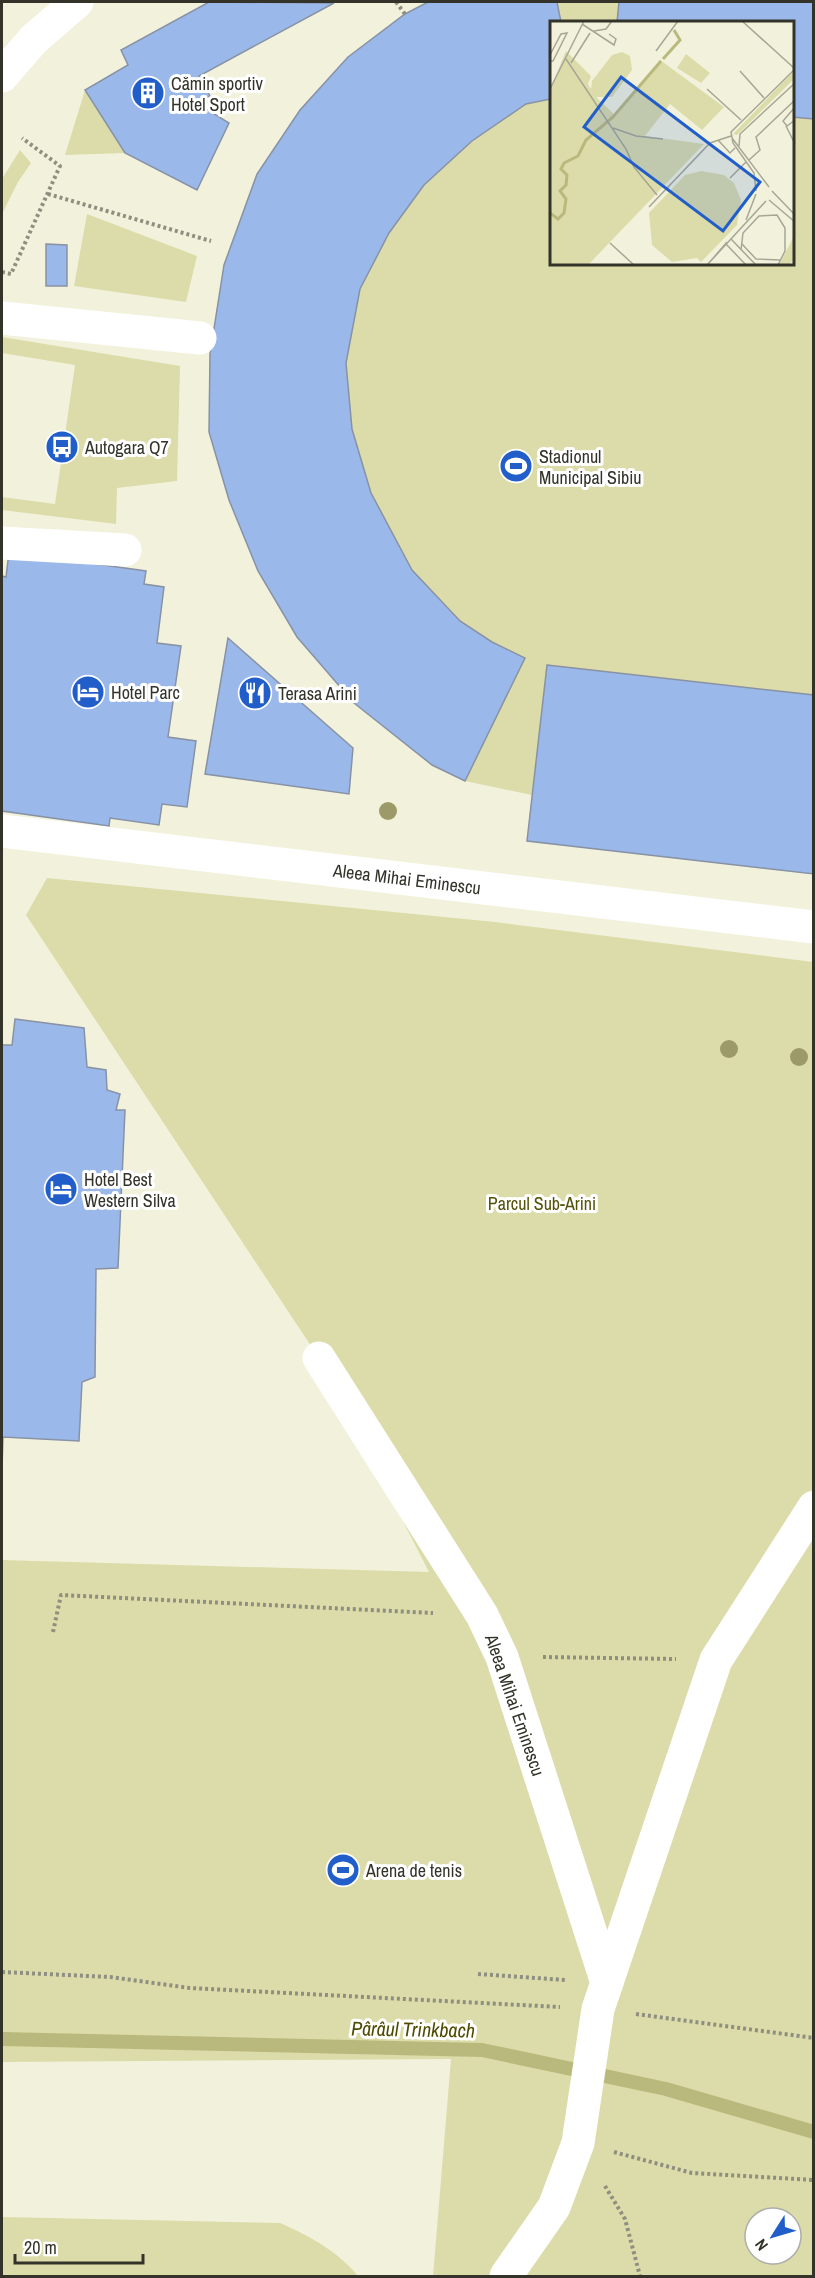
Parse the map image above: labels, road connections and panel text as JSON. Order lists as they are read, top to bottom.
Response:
{
  "streets": {
    "street": ["Aleea Mihai Eminescu"]
  },
  "water": ["Pârâul Trinkbach"],
  "parks": ["Parcul Sub-Arini"],
  "places": {
    "building": ["Cămin sportiv Hotel Sport"],
    "bus stop": ["Autogara Q7"],
    "sports": ["Stadionul Municipal Sibiu", "Arena de tenis"],
    "hotel": ["Hotel Parc", "Hotel Best Western Silva"],
    "restaurant": ["Terasa Arini"]
  },
  "scale_bar": "20 m",
  "north": "bottom left"
}
